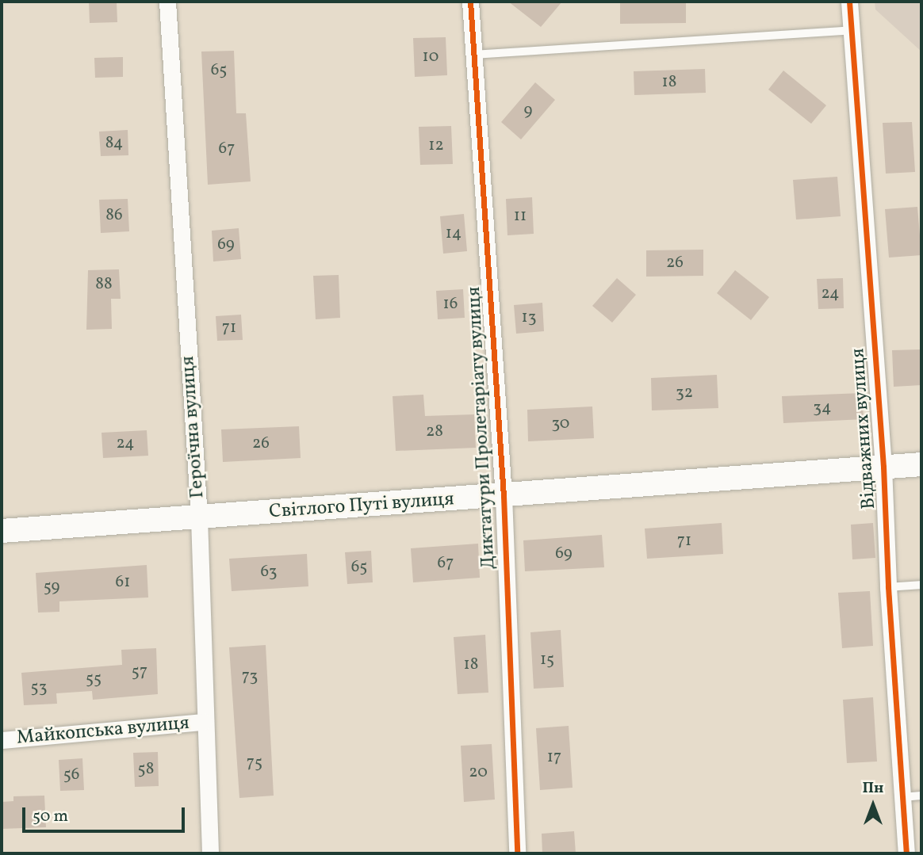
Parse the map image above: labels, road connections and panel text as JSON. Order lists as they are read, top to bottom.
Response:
{
  "streets": {
    "main road": ["Світлого Путі вулиця"],
    "street": [
      "Героїчна вулиця",
      "Диктатури Пролетаріату вулиця",
      "Відважних вулиця",
      "Майкопська вулиця"
    ]
  },
  "crossings": [
    ["Героїчна вулиця", "Світлого Путі вулиця"],
    ["Героїчна вулиця", "Майкопська вулиця"],
    ["Диктатури Пролетаріату вулиця", "Світлого Путі вулиця"],
    ["Відважних вулиця", "Світлого Путі вулиця"]
  ],
  "house_numbers": [
    "10",
    "65",
    "18",
    "9",
    "84",
    "12",
    "67",
    "86",
    "11",
    "14",
    "69",
    "26",
    "88",
    "24",
    "16",
    "13",
    "71",
    "32",
    "34",
    "30",
    "28",
    "24",
    "26",
    "71",
    "69",
    "67",
    "65",
    "63",
    "61",
    "59",
    "15",
    "18",
    "57",
    "73",
    "55",
    "53",
    "17",
    "75",
    "58",
    "20",
    "56"
  ],
  "scale_bar": "50 m",
  "north": "top"
}
